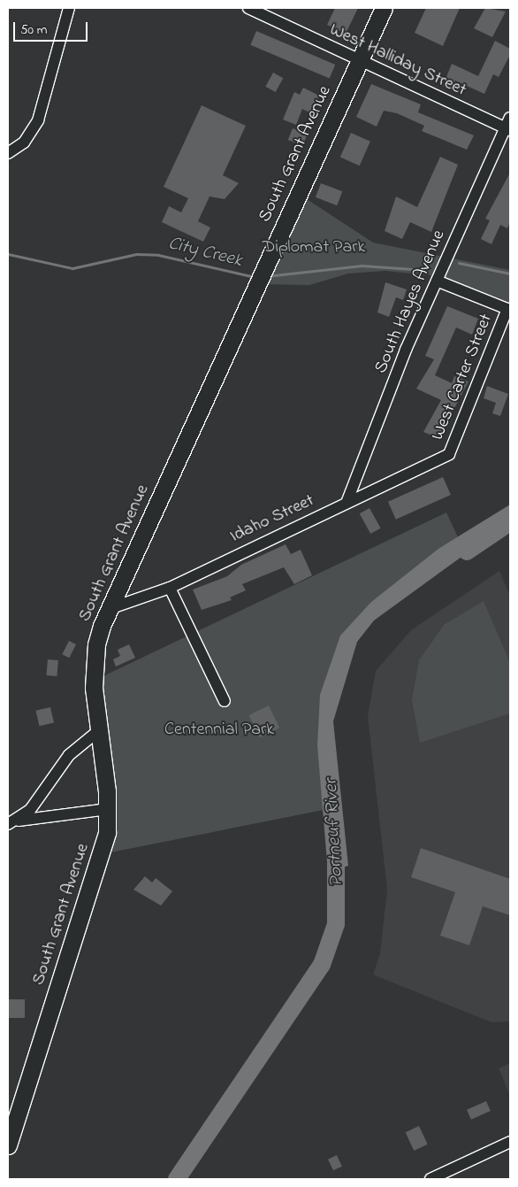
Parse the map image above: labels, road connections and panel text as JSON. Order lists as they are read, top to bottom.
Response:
{
  "streets": {
    "street": [
      "West Halliday Street",
      "South Grant Avenue",
      "South Hayes Avenue",
      "West Carter Street",
      "Idaho Street"
    ]
  },
  "crossings": [
    ["West Halliday Street", "South Grant Avenue"],
    ["West Halliday Street", "South Hayes Avenue"],
    ["South Grant Avenue", "Idaho Street"],
    ["South Hayes Avenue", "West Carter Street"],
    ["South Hayes Avenue", "Idaho Street"],
    ["West Carter Street", "Idaho Street"]
  ],
  "water": ["City Creek", "Portneuf River"],
  "parks": ["Diplomat Park", "Centennial Park"],
  "scale_bar": "50 m"
}
